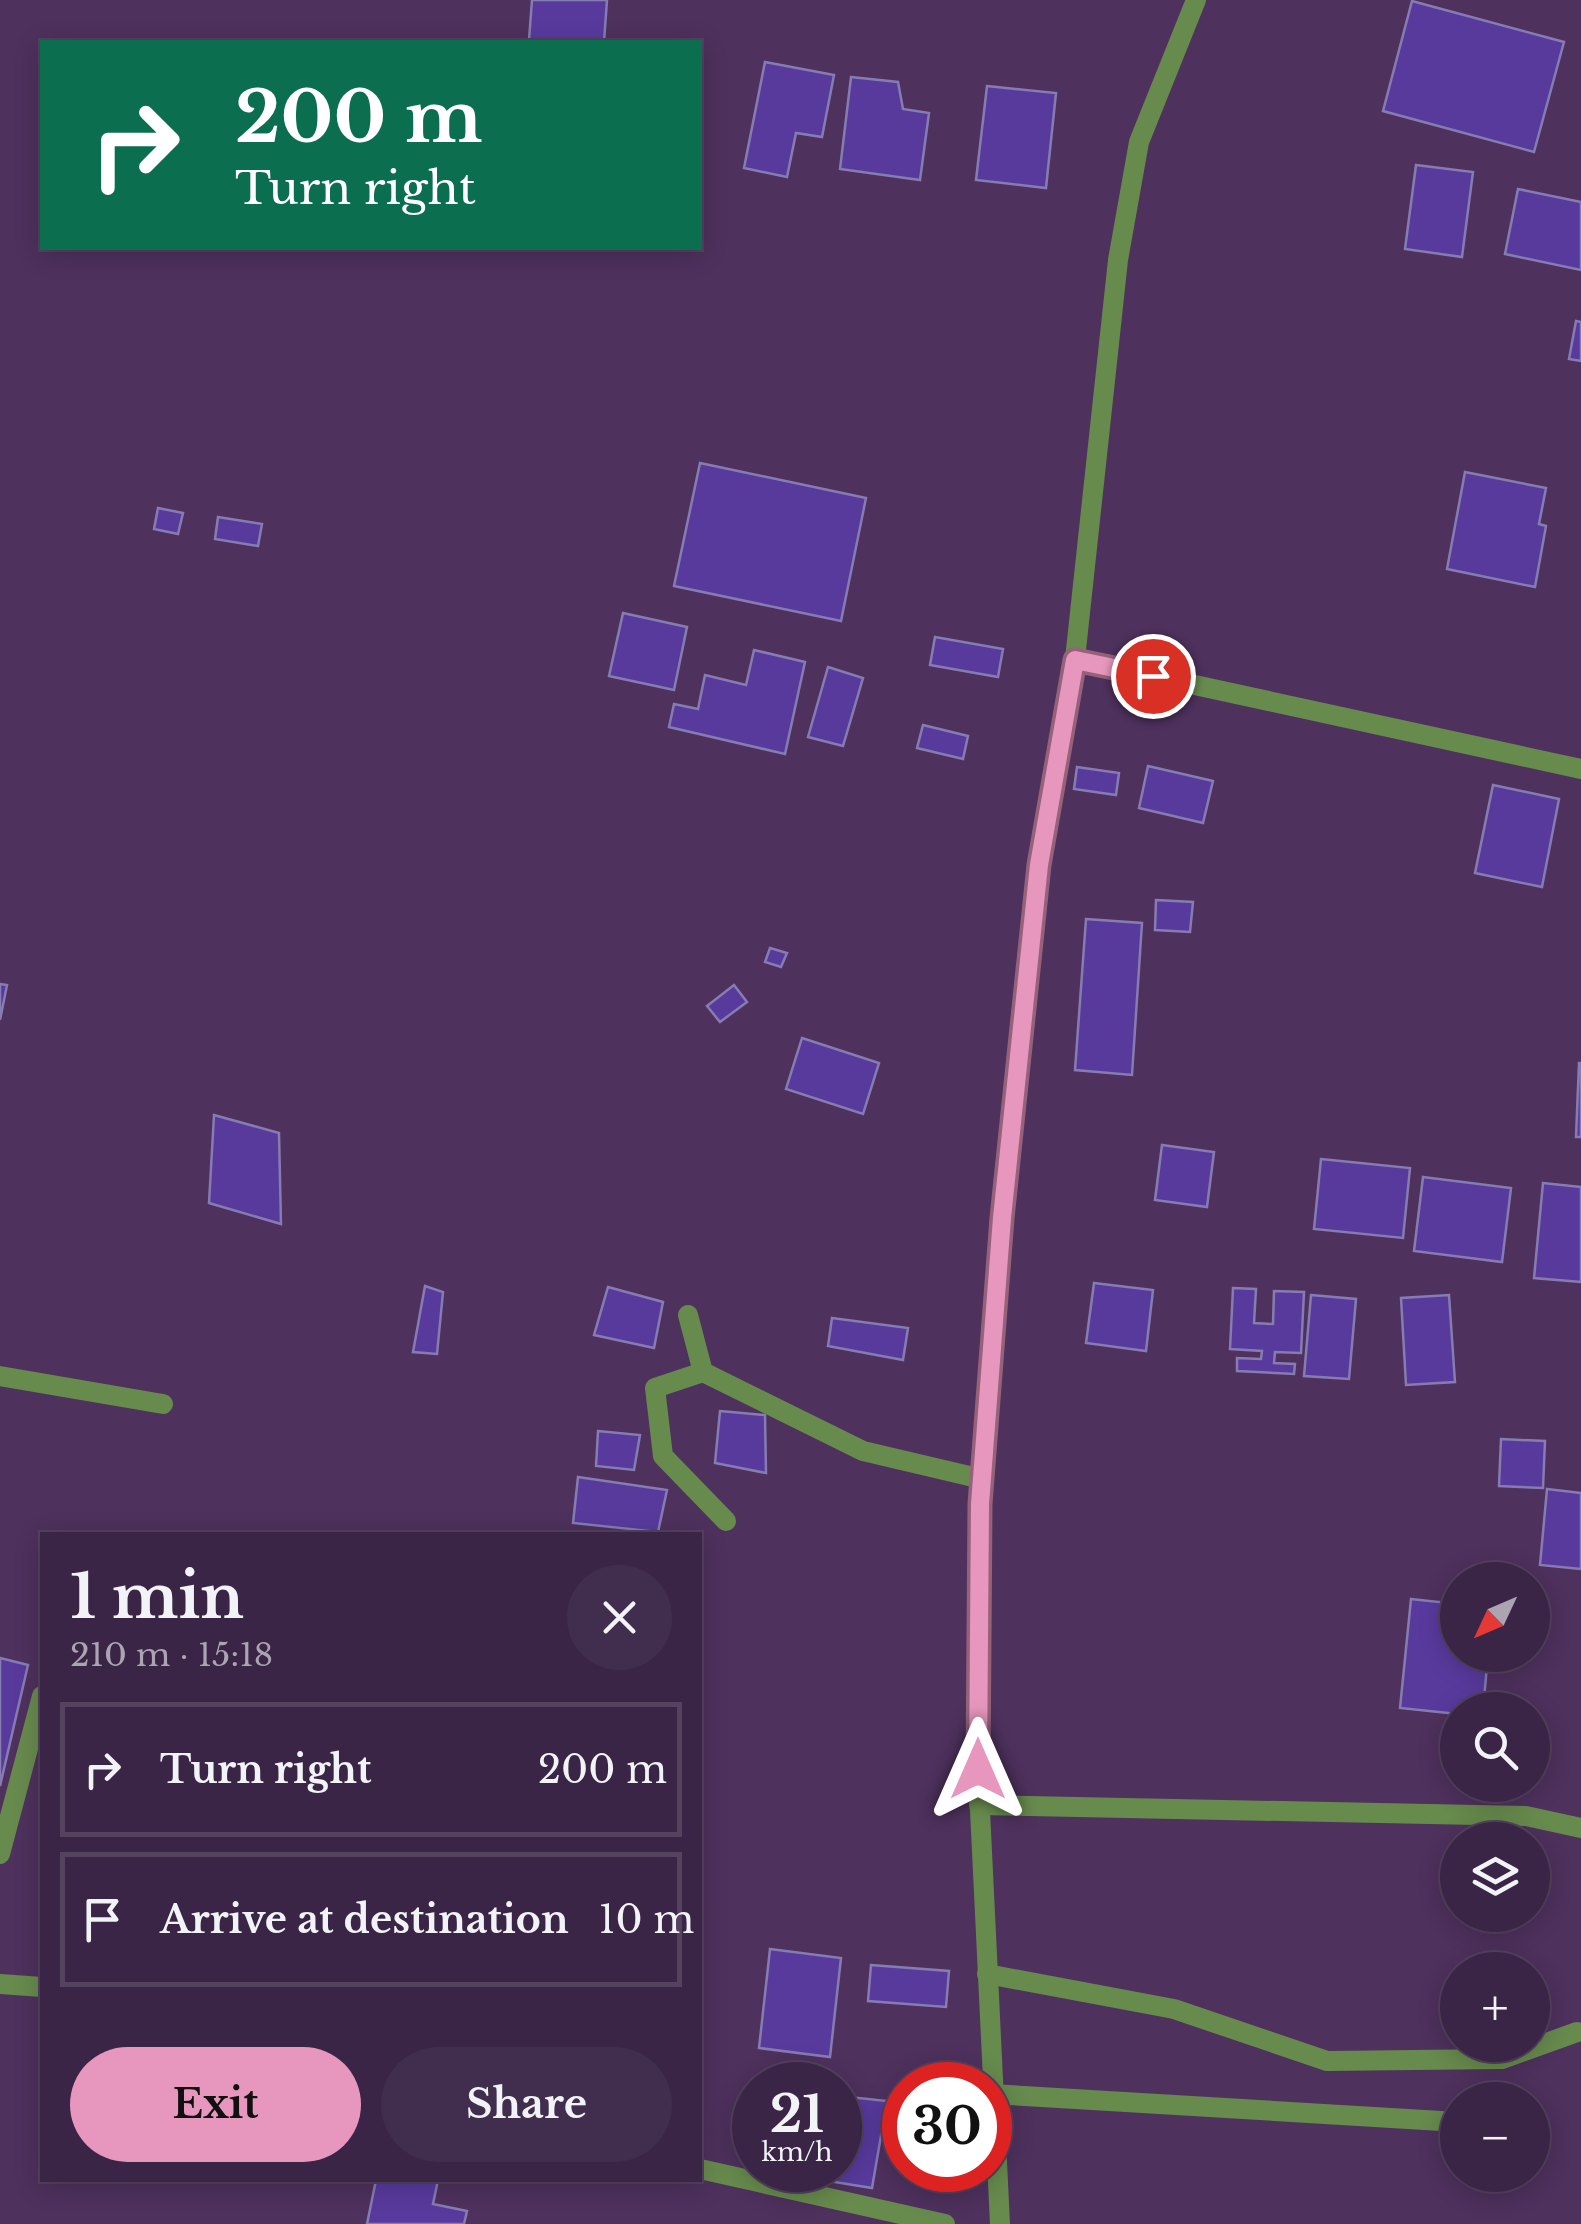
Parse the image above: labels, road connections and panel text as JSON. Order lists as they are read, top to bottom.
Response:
{
  "north": "bottom left",
  "page": {
    "turn": ["200 m", "Turn right"],
    "heading": ["1 min", "210 m · 15:18"],
    "map_buttons": ["+", "−"],
    "list": [
      {
        "name": "Turn right",
        "value": "200 m"
      },
      {
        "name": "Arrive at destination",
        "value": "10 m"
      }
    ],
    "buttons": ["Exit", "Share"],
    "speed": "21 km/h",
    "limit": "30"
  }
}
